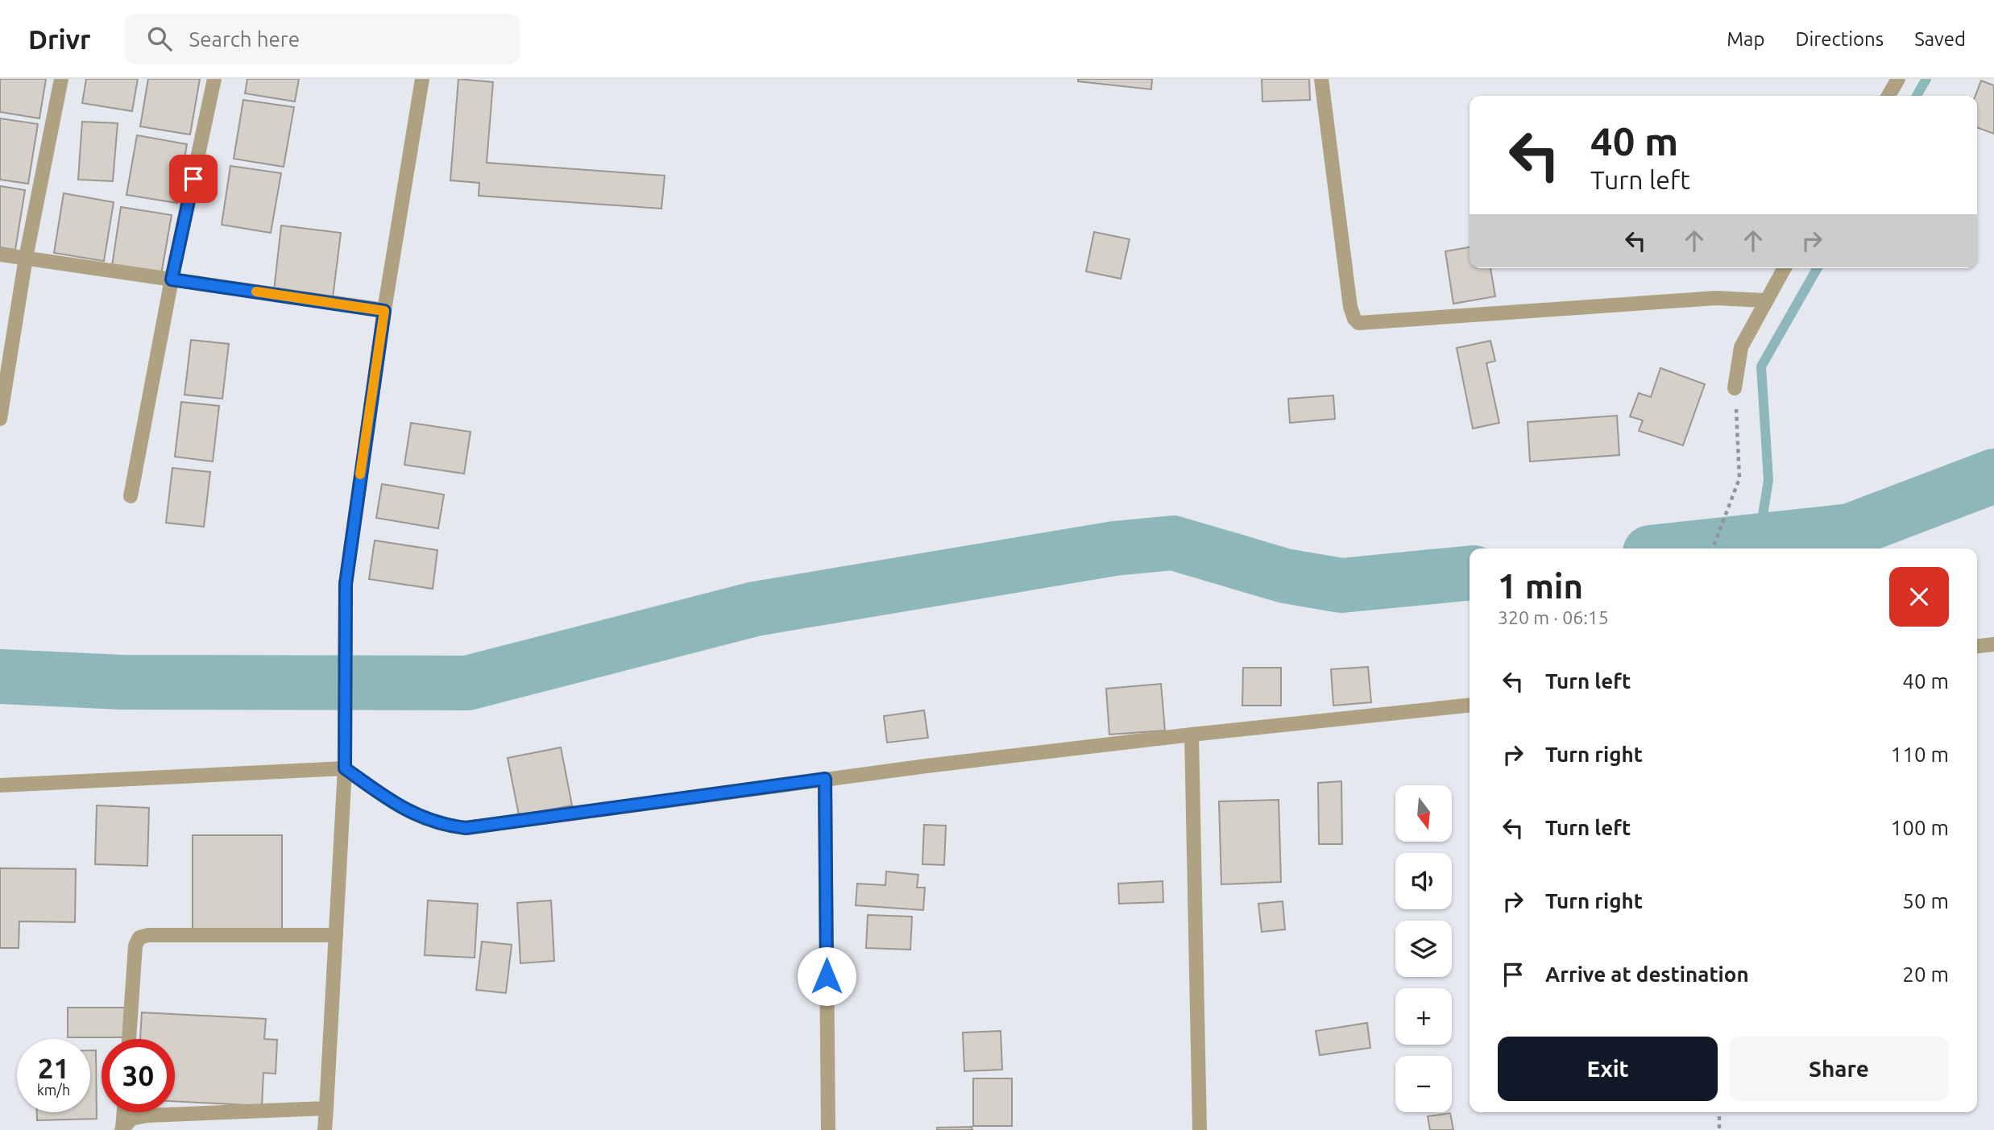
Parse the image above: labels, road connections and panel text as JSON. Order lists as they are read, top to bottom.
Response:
{
  "north": "bottom",
  "page": {
    "header": "Drivr",
    "search": "Search here",
    "nav": ["Map", "Directions", "Saved"],
    "turn": ["40 m", "Turn left"],
    "heading": ["1 min", "320 m · 06:15"],
    "list": [
      {
        "name": "Turn left",
        "value": "40 m"
      },
      {
        "name": "Turn right",
        "value": "110 m"
      },
      {
        "name": "Turn left",
        "value": "100 m"
      },
      {
        "name": "Turn right",
        "value": "50 m"
      },
      {
        "name": "Arrive at destination",
        "value": "20 m"
      }
    ],
    "map_buttons": ["+", "−"],
    "buttons": ["Exit", "Share"],
    "speed": "21 km/h",
    "limit": "30"
  }
}
